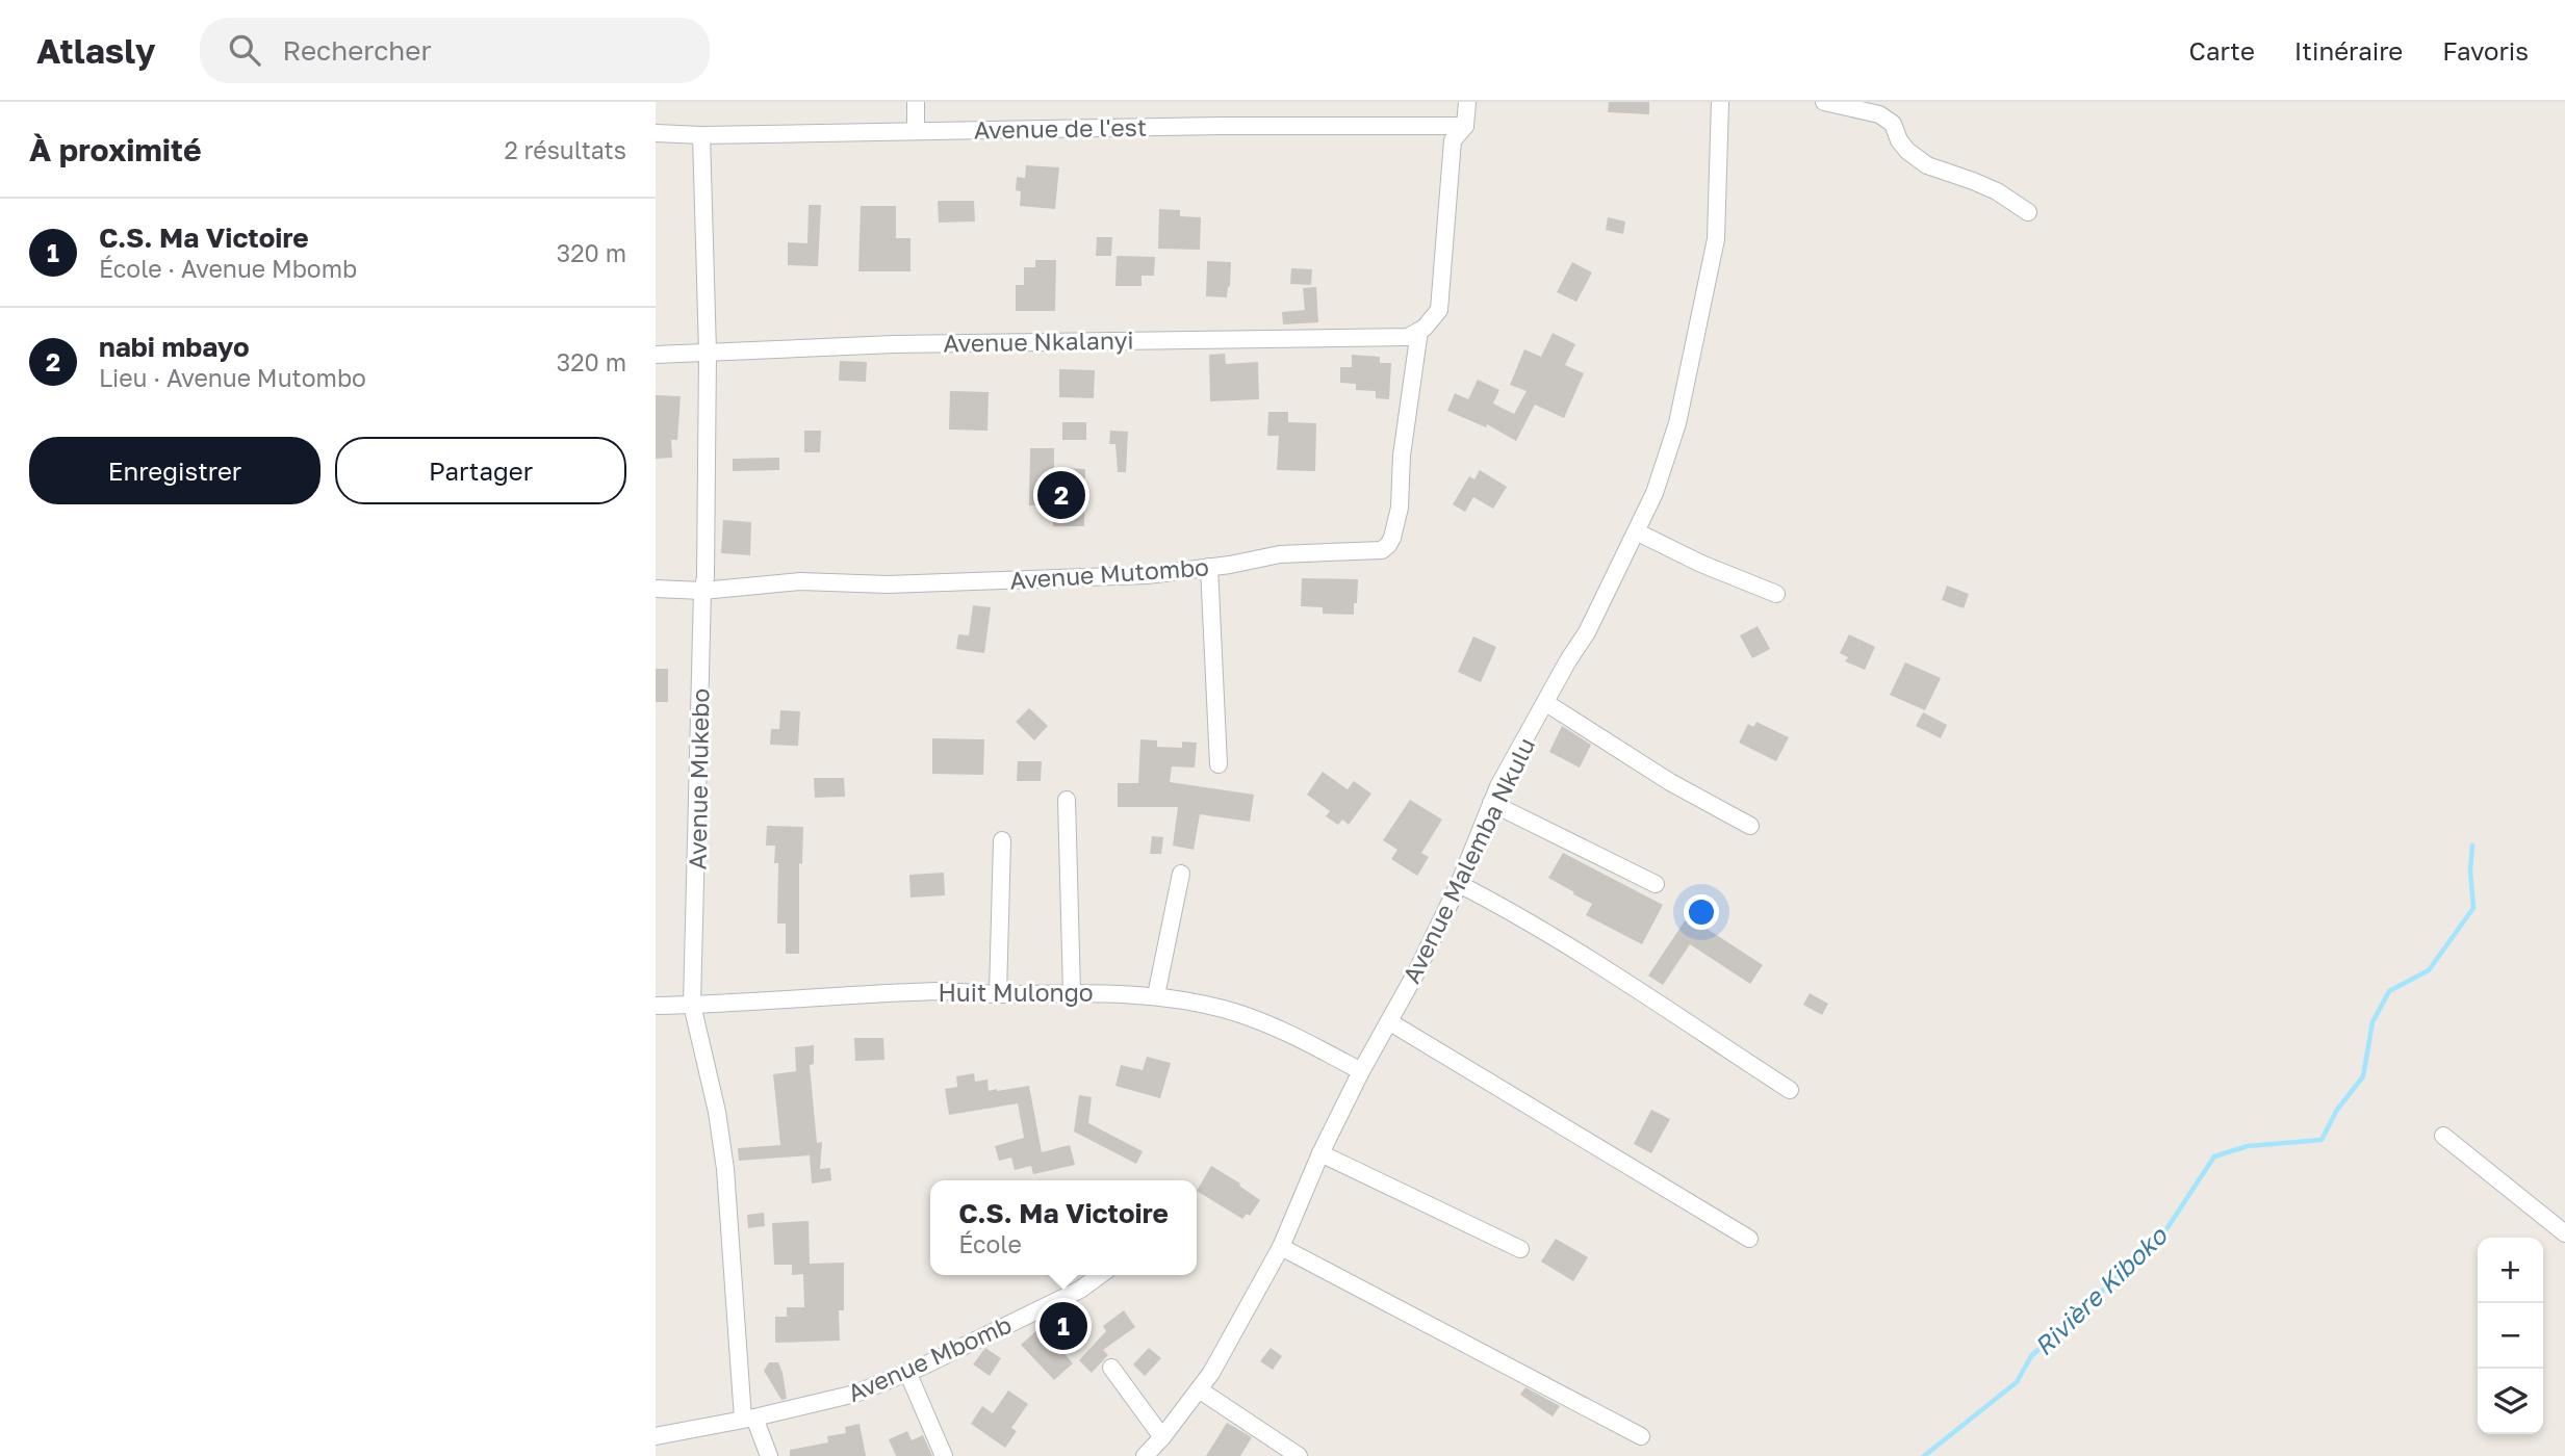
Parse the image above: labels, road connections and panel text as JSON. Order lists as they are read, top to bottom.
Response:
{
  "streets": {
    "street": [
      "Avenue de l'est",
      "Avenue Nkalanyi",
      "Avenue Mutombo",
      "Avenue Mukebo",
      "Avenue Malemba Nkulu",
      "Huit Mulongo",
      "Avenue Mbomb"
    ]
  },
  "crossings": [
    ["Avenue de l'est", "Avenue Mukebo"],
    ["Avenue Nkalanyi", "Avenue Mutombo"],
    ["Avenue Nkalanyi", "Avenue Mukebo"],
    ["Avenue Mutombo", "Avenue Mukebo"],
    ["Avenue Mukebo", "Huit Mulongo"],
    ["Avenue Mukebo", "Avenue Mbomb"],
    ["Avenue Malemba Nkulu", "Huit Mulongo"]
  ],
  "water": ["Rivière Kiboko"],
  "page": {
    "header": "Atlasly",
    "search": "Rechercher",
    "nav": ["Carte", "Itinéraire", "Favoris"],
    "heading": ["À proximité", "2 résultats"],
    "list": [
      {
        "mark": "1",
        "name": "C.S. Ma Victoire",
        "note": "École · Avenue Mbomb",
        "value": "320 m"
      },
      {
        "mark": "2",
        "name": "nabi mbayo",
        "note": "Lieu · Avenue Mutombo",
        "value": "320 m"
      }
    ],
    "buttons": ["Enregistrer", "Partager"],
    "pins": ["2", "1"],
    "popup": ["C.S. Ma Victoire", "École"],
    "map_buttons": ["+", "−"]
  }
}
